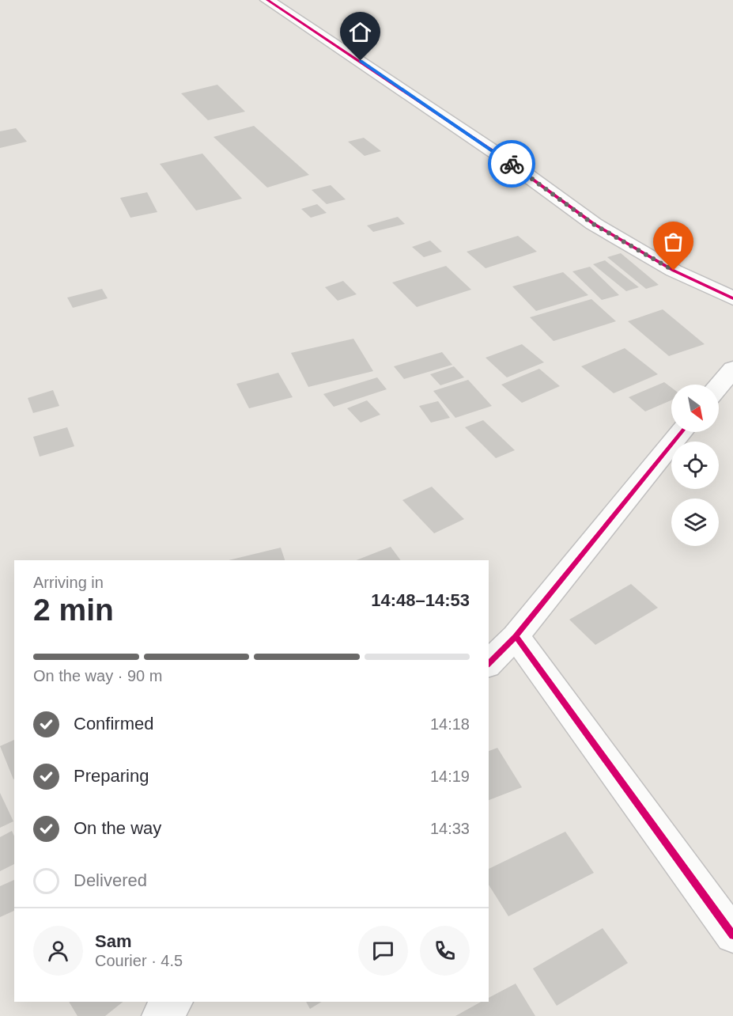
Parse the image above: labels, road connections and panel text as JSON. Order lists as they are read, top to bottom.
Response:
{
  "north": "bottom right",
  "page": {
    "heading": ["2 min", "Arriving in", "14:48–14:53"],
    "panel": ["Sam", "Courier · 4.5"],
    "bar": "On the way · 90 m",
    "list": [
      ["Confirmed", "14:18"],
      ["Preparing", "14:19"],
      ["On the way", "14:33"],
      "Delivered"
    ]
  }
}
